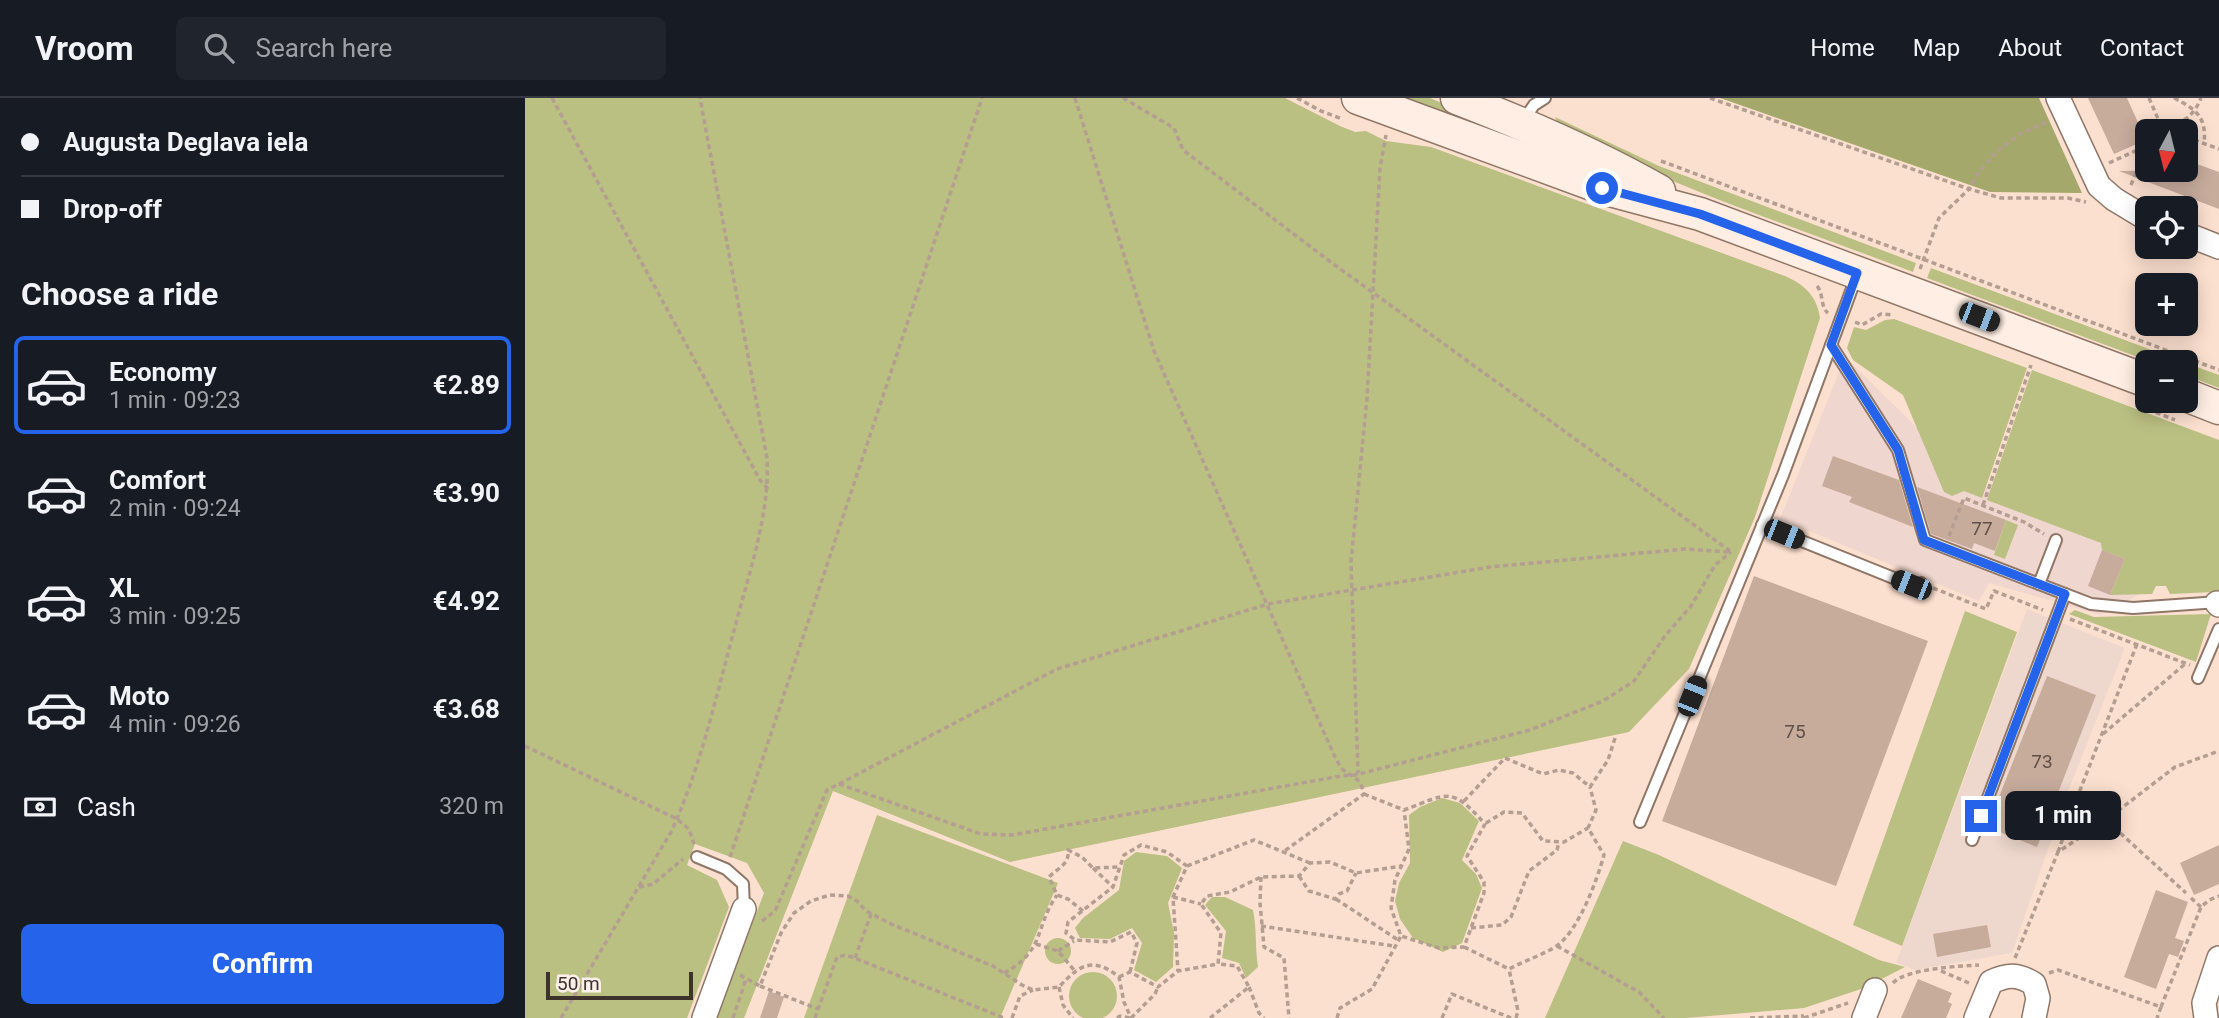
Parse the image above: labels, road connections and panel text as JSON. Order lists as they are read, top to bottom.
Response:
{
  "house_numbers": ["77", "75", "73"],
  "scale_bar": "50 m",
  "north": "bottom",
  "page": {
    "header": "Vroom",
    "search": "Search here",
    "nav": [
      "Home",
      "Map",
      "About",
      "Contact"
    ],
    "banner": ["Augusta Deglava iela", "Drop-off"],
    "map_buttons": ["+", "−"],
    "heading": "Choose a ride",
    "list": [
      {
        "name": "Economy",
        "note": "1 min · 09:23",
        "value": "€2.89"
      },
      {
        "name": "Comfort",
        "note": "2 min · 09:24",
        "value": "€3.90"
      },
      {
        "name": "XL",
        "note": "3 min · 09:25",
        "value": "€4.92"
      },
      {
        "name": "Moto",
        "note": "4 min · 09:26",
        "value": "€3.68"
      }
    ],
    "pay": ["Cash", "320 m"],
    "bubble": "1 min",
    "buttons": "Confirm",
    "scale": "50 m"
  }
}
